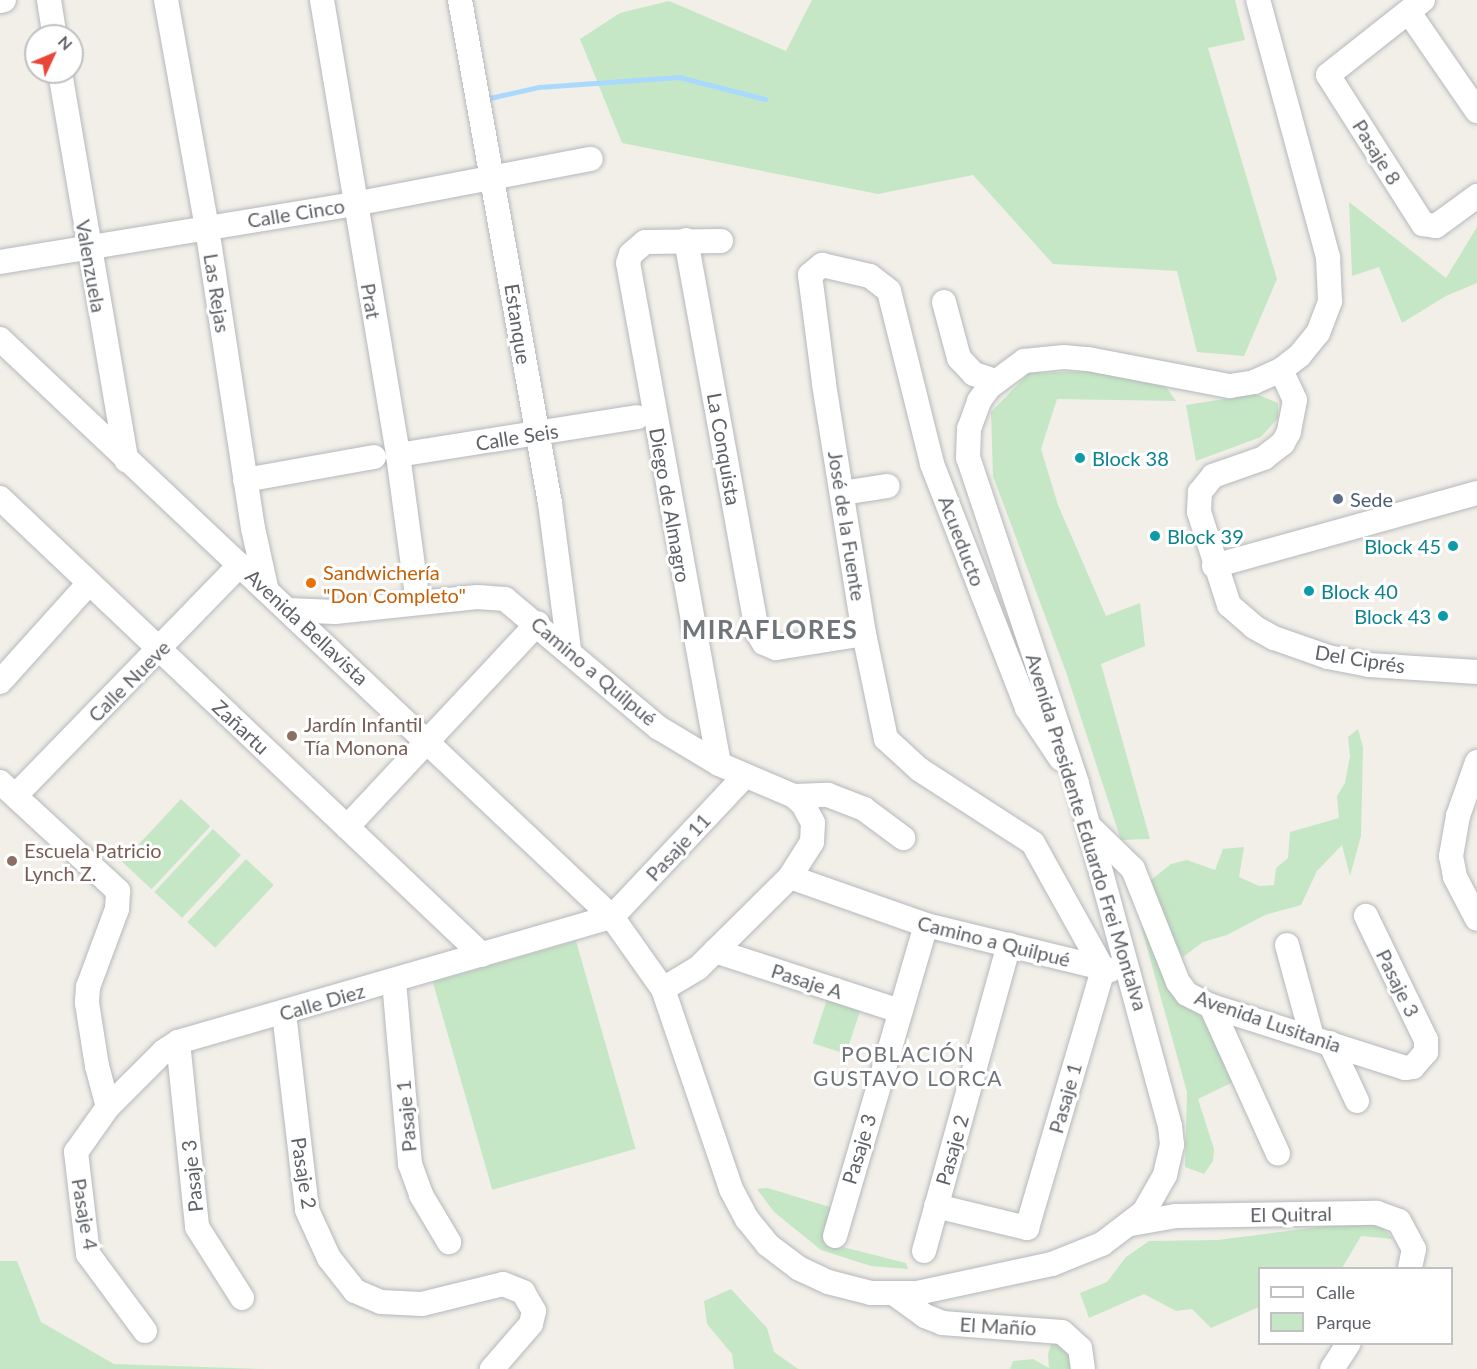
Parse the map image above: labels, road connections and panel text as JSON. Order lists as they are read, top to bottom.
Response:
{
  "streets": {
    "street": [
      "Pasaje 8",
      "Calle Cinco",
      "Valenzuela",
      "Las Rejas",
      "Prat",
      "Estanque",
      "Calle Seis",
      "La Conquista",
      "Diego de Almagro",
      "José de la Fuente",
      "Acueducto",
      "Avenida Bellavista",
      "Del Ciprés",
      "Camino a Quilpué",
      "Calle Nueve",
      "Zañartu",
      "Avenida Presidente Eduardo Frei Montalva",
      "Pasaje 11",
      "Pasaje A",
      "Pasaje 3",
      "Calle Diez",
      "Avenida Lusitania",
      "Pasaje 1",
      "Pasaje 2",
      "Pasaje 4",
      "El Quitral",
      "El Mañío"
    ]
  },
  "crossings": [
    ["Calle Cinco", "Valenzuela"],
    ["Calle Cinco", "Las Rejas"],
    ["Calle Cinco", "Prat"],
    ["Calle Cinco", "Estanque"],
    ["Valenzuela", "Avenida Bellavista"],
    ["Las Rejas", "Calle Seis"],
    ["Las Rejas", "Avenida Bellavista"],
    ["Prat", "Calle Seis"],
    ["Prat", "Camino a Quilpué"],
    ["Estanque", "Calle Seis"],
    ["Estanque", "Camino a Quilpué"],
    ["La Conquista", "Diego de Almagro"],
    ["La Conquista", "José de la Fuente"],
    ["Diego de Almagro", "Camino a Quilpué"],
    ["José de la Fuente", "Acueducto"],
    ["José de la Fuente", "Camino a Quilpué"],
    ["José de la Fuente", "Pasaje 1"],
    ["Acueducto", "Avenida Presidente Eduardo Frei Montalva"],
    ["Avenida Bellavista", "Camino a Quilpué"],
    ["Avenida Bellavista", "Calle Nueve"],
    ["Avenida Bellavista", "Avenida Presidente Eduardo Frei Montalva"],
    ["Avenida Bellavista", "Pasaje 11"],
    ["Avenida Bellavista", "Calle Diez"],
    ["Del Ciprés", "Avenida Presidente Eduardo Frei Montalva"],
    ["Camino a Quilpué", "Avenida Presidente Eduardo Frei Montalva"],
    ["Camino a Quilpué", "Pasaje 11"],
    ["Camino a Quilpué", "Pasaje 3"],
    ["Camino a Quilpué", "Pasaje 1"],
    ["Camino a Quilpué", "Pasaje 2"],
    ["Calle Nueve", "Zañartu"],
    ["Zañartu", "Calle Diez"],
    ["Avenida Presidente Eduardo Frei Montalva", "Pasaje 11"],
    ["Avenida Presidente Eduardo Frei Montalva", "Calle Diez"],
    ["Avenida Presidente Eduardo Frei Montalva", "Avenida Lusitania"],
    ["Avenida Presidente Eduardo Frei Montalva", "El Quitral"],
    ["Avenida Presidente Eduardo Frei Montalva", "El Mañío"],
    ["Pasaje 11", "Calle Diez"],
    ["Pasaje A", "Pasaje 3"],
    ["Pasaje 3", "Calle Diez"],
    ["Pasaje 3", "Avenida Lusitania"],
    ["Calle Diez", "Pasaje 1"],
    ["Calle Diez", "Pasaje 2"],
    ["Calle Diez", "Pasaje 4"],
    ["Pasaje 1", "Pasaje 2"]
  ],
  "districts": ["MIRAFLORES", "POBLACIÓN GUSTAVO LORCA"],
  "places": [
    "Block 38",
    "Sede",
    "Block 39",
    "Block 45",
    "Sandwichería \"Don Completo\"",
    "Block 40",
    "Block 43",
    "Jardín Infantil Tía Monona",
    "Escuela Patricio Lynch Z."
  ],
  "legend": ["Calle", "Parque"],
  "north": "top right"
}
